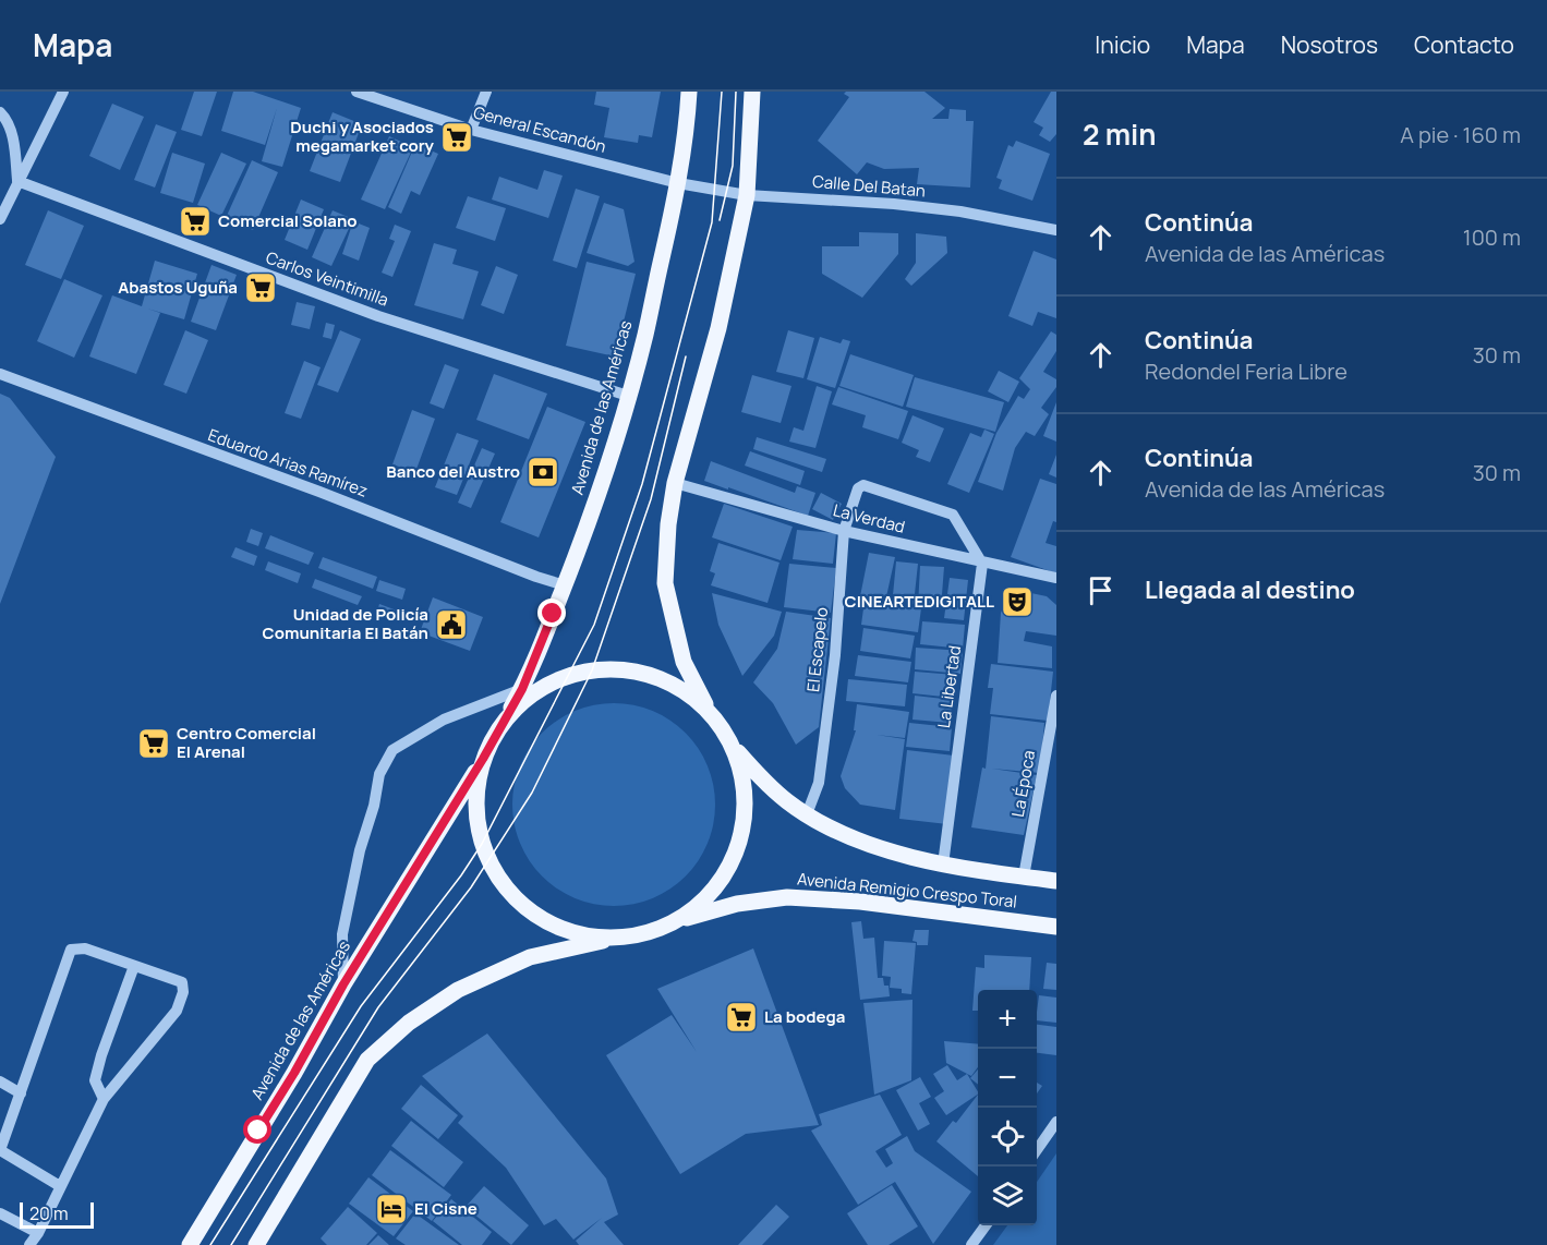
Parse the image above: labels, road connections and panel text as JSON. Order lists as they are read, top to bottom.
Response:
{
  "streets": {
    "main road": ["Avenida de las Américas", "Avenida Remigio Crespo Toral"],
    "street": [
      "General Escandón",
      "Calle Del Batan",
      "Carlos Veintimilla",
      "Eduardo Arias Ramírez",
      "La Verdad",
      "El Escapelo",
      "La Libertad",
      "La Época"
    ]
  },
  "crossings": [
    ["General Escandón", "Calle Del Batan"],
    ["General Escandón", "Avenida de las Américas"],
    ["Calle Del Batan", "Avenida de las Américas"],
    ["Carlos Veintimilla", "Avenida de las Américas"],
    ["Avenida de las Américas", "Eduardo Arias Ramírez"],
    ["La Verdad", "El Escapelo"],
    ["La Verdad", "La Libertad"],
    ["El Escapelo", "La Libertad"],
    ["El Escapelo", "Avenida Remigio Crespo Toral"],
    ["La Libertad", "Avenida Remigio Crespo Toral"],
    ["La Época", "Avenida Remigio Crespo Toral"]
  ],
  "places": {
    "supermarket": [
      "Duchi y Asociados megamarket cory",
      "Comercial Solano",
      "Abastos Uguña",
      "Centro Comercial El Arenal",
      "La bodega"
    ],
    "bank": ["Banco del Austro"],
    "theatre": ["CINEARTEDIGITALL"],
    "public building": ["Unidad de Policía Comunitaria El Batán"],
    "hotel": ["El Cisne"]
  },
  "scale_bar": "20 m",
  "page": {
    "header": "Mapa",
    "nav": [
      "Inicio",
      "Mapa",
      "Nosotros",
      "Contacto"
    ],
    "heading": ["2 min", "A pie · 160 m"],
    "list": [
      ["Continúa", "Avenida de las Américas", "100 m"],
      ["Continúa", "Redondel Feria Libre", "30 m"],
      ["Continúa", "Avenida de las Américas", "30 m"],
      "Llegada al destino"
    ],
    "map_buttons": ["+", "−"],
    "scale": "20 m"
  }
}
